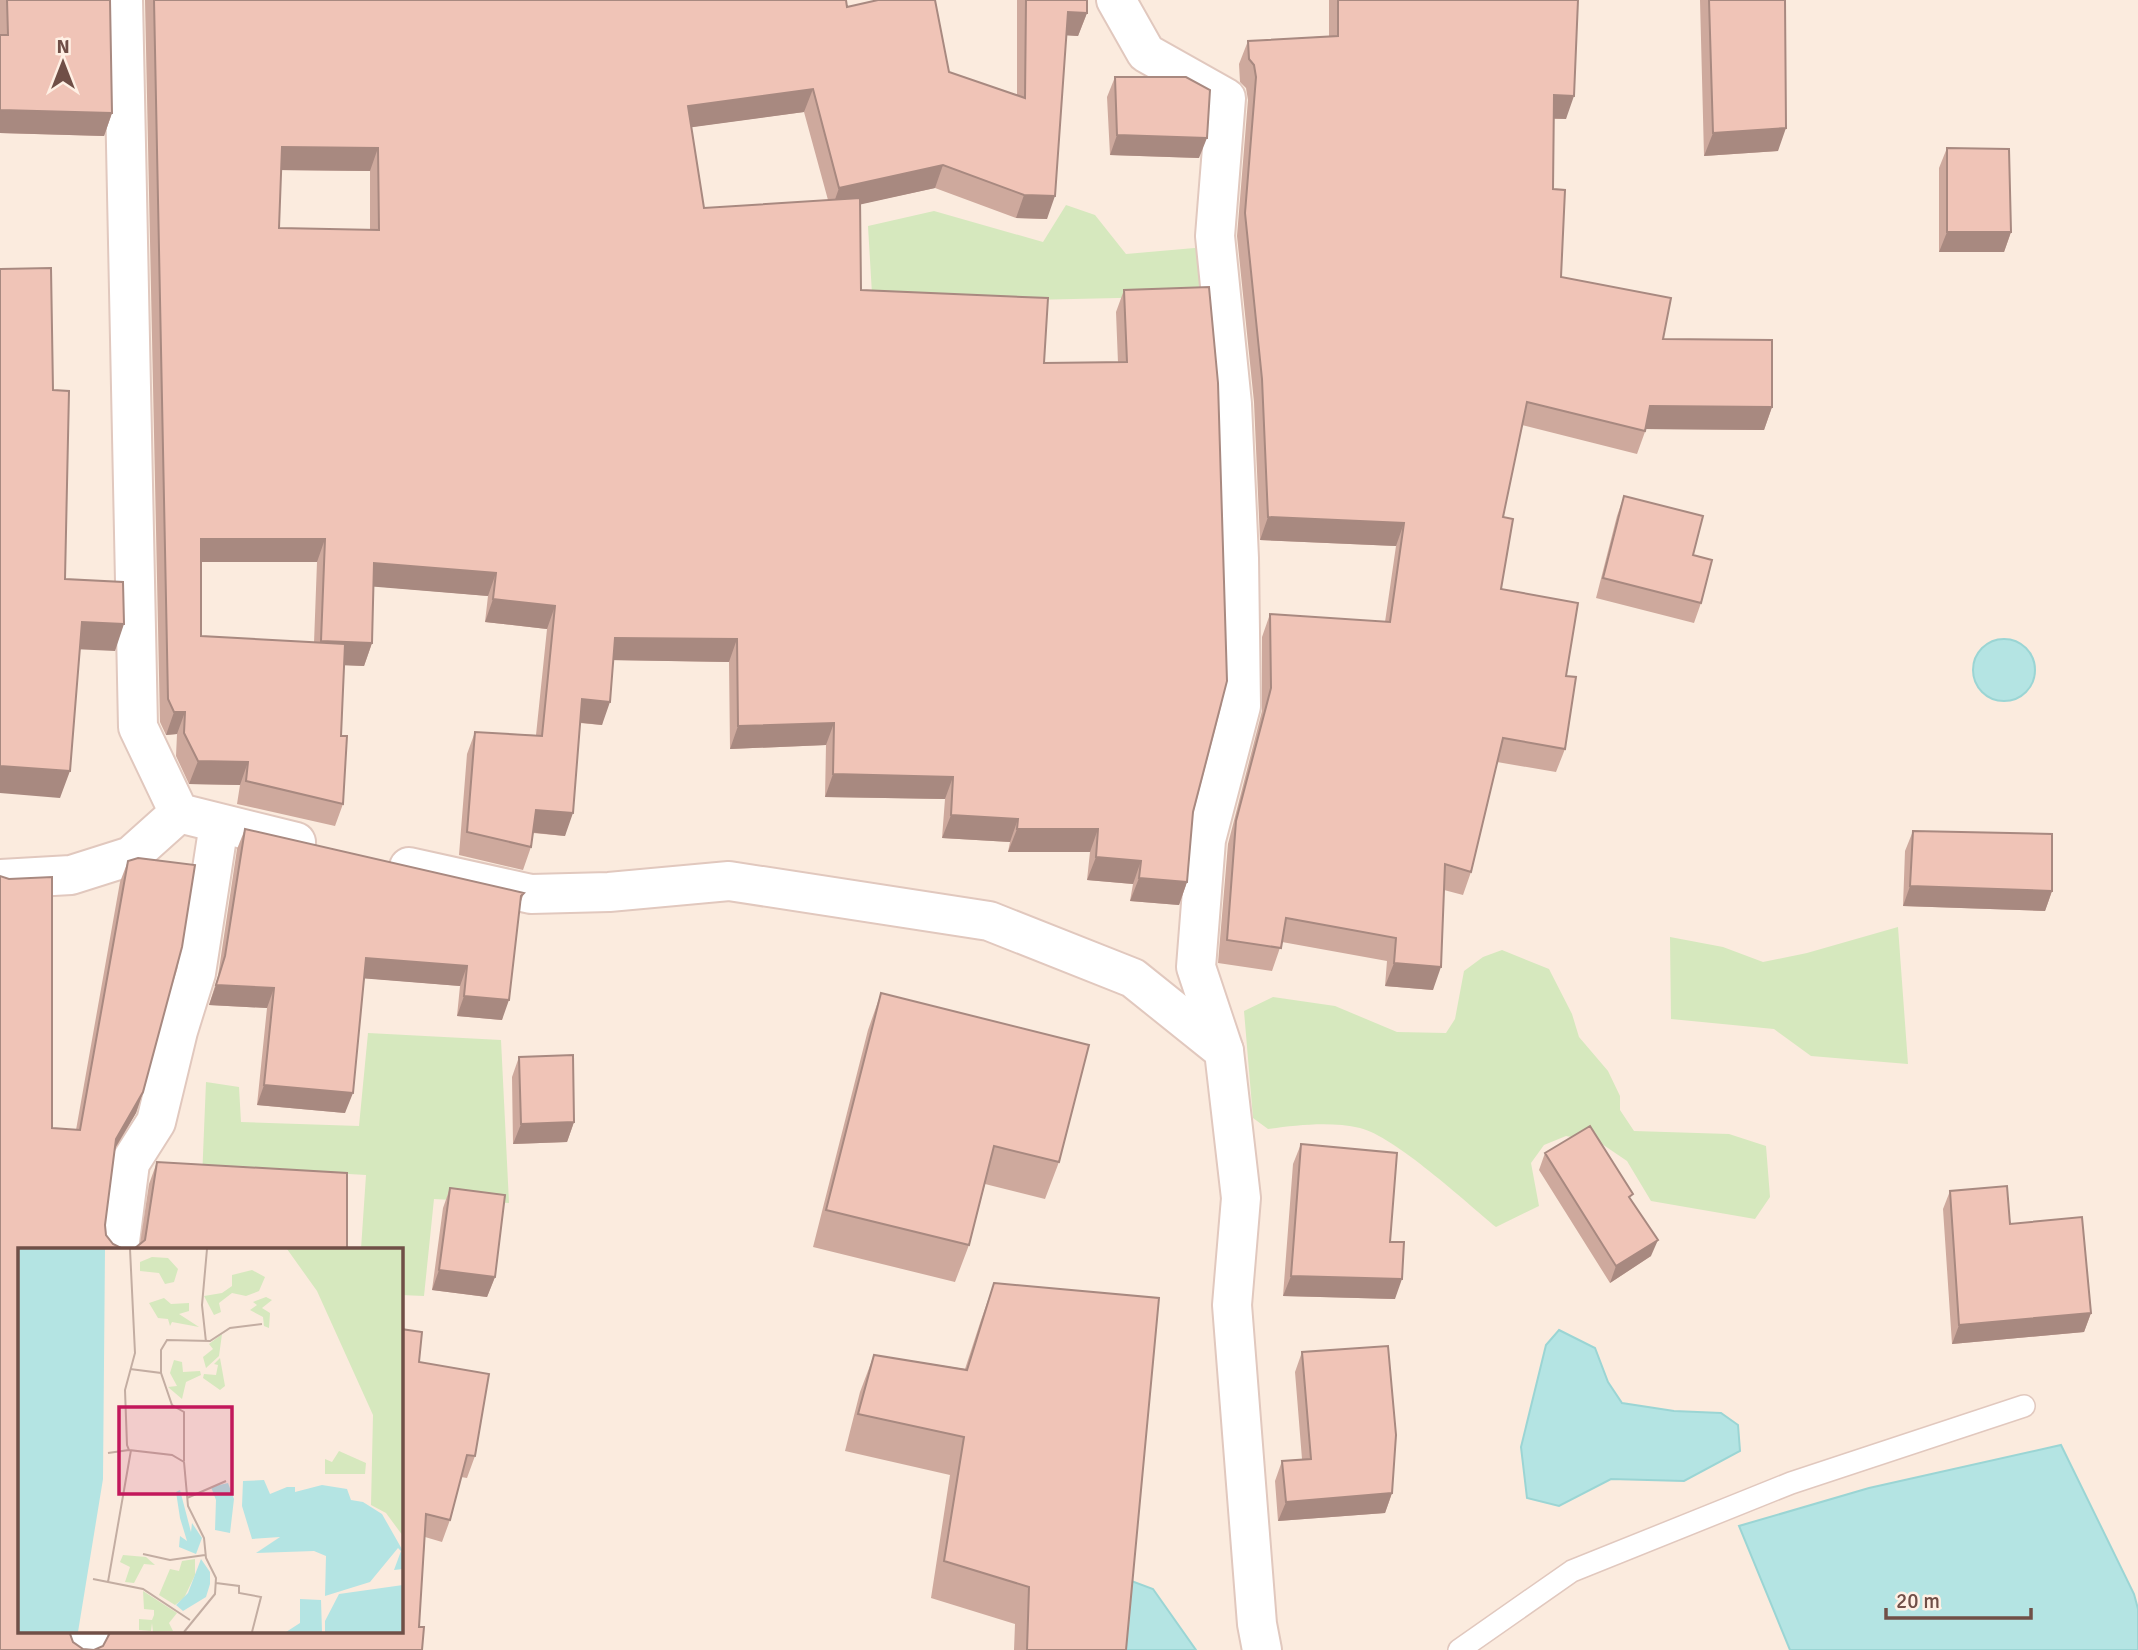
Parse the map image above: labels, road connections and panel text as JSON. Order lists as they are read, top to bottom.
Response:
{
  "scale_bar": "20 m",
  "north": "top"
}
